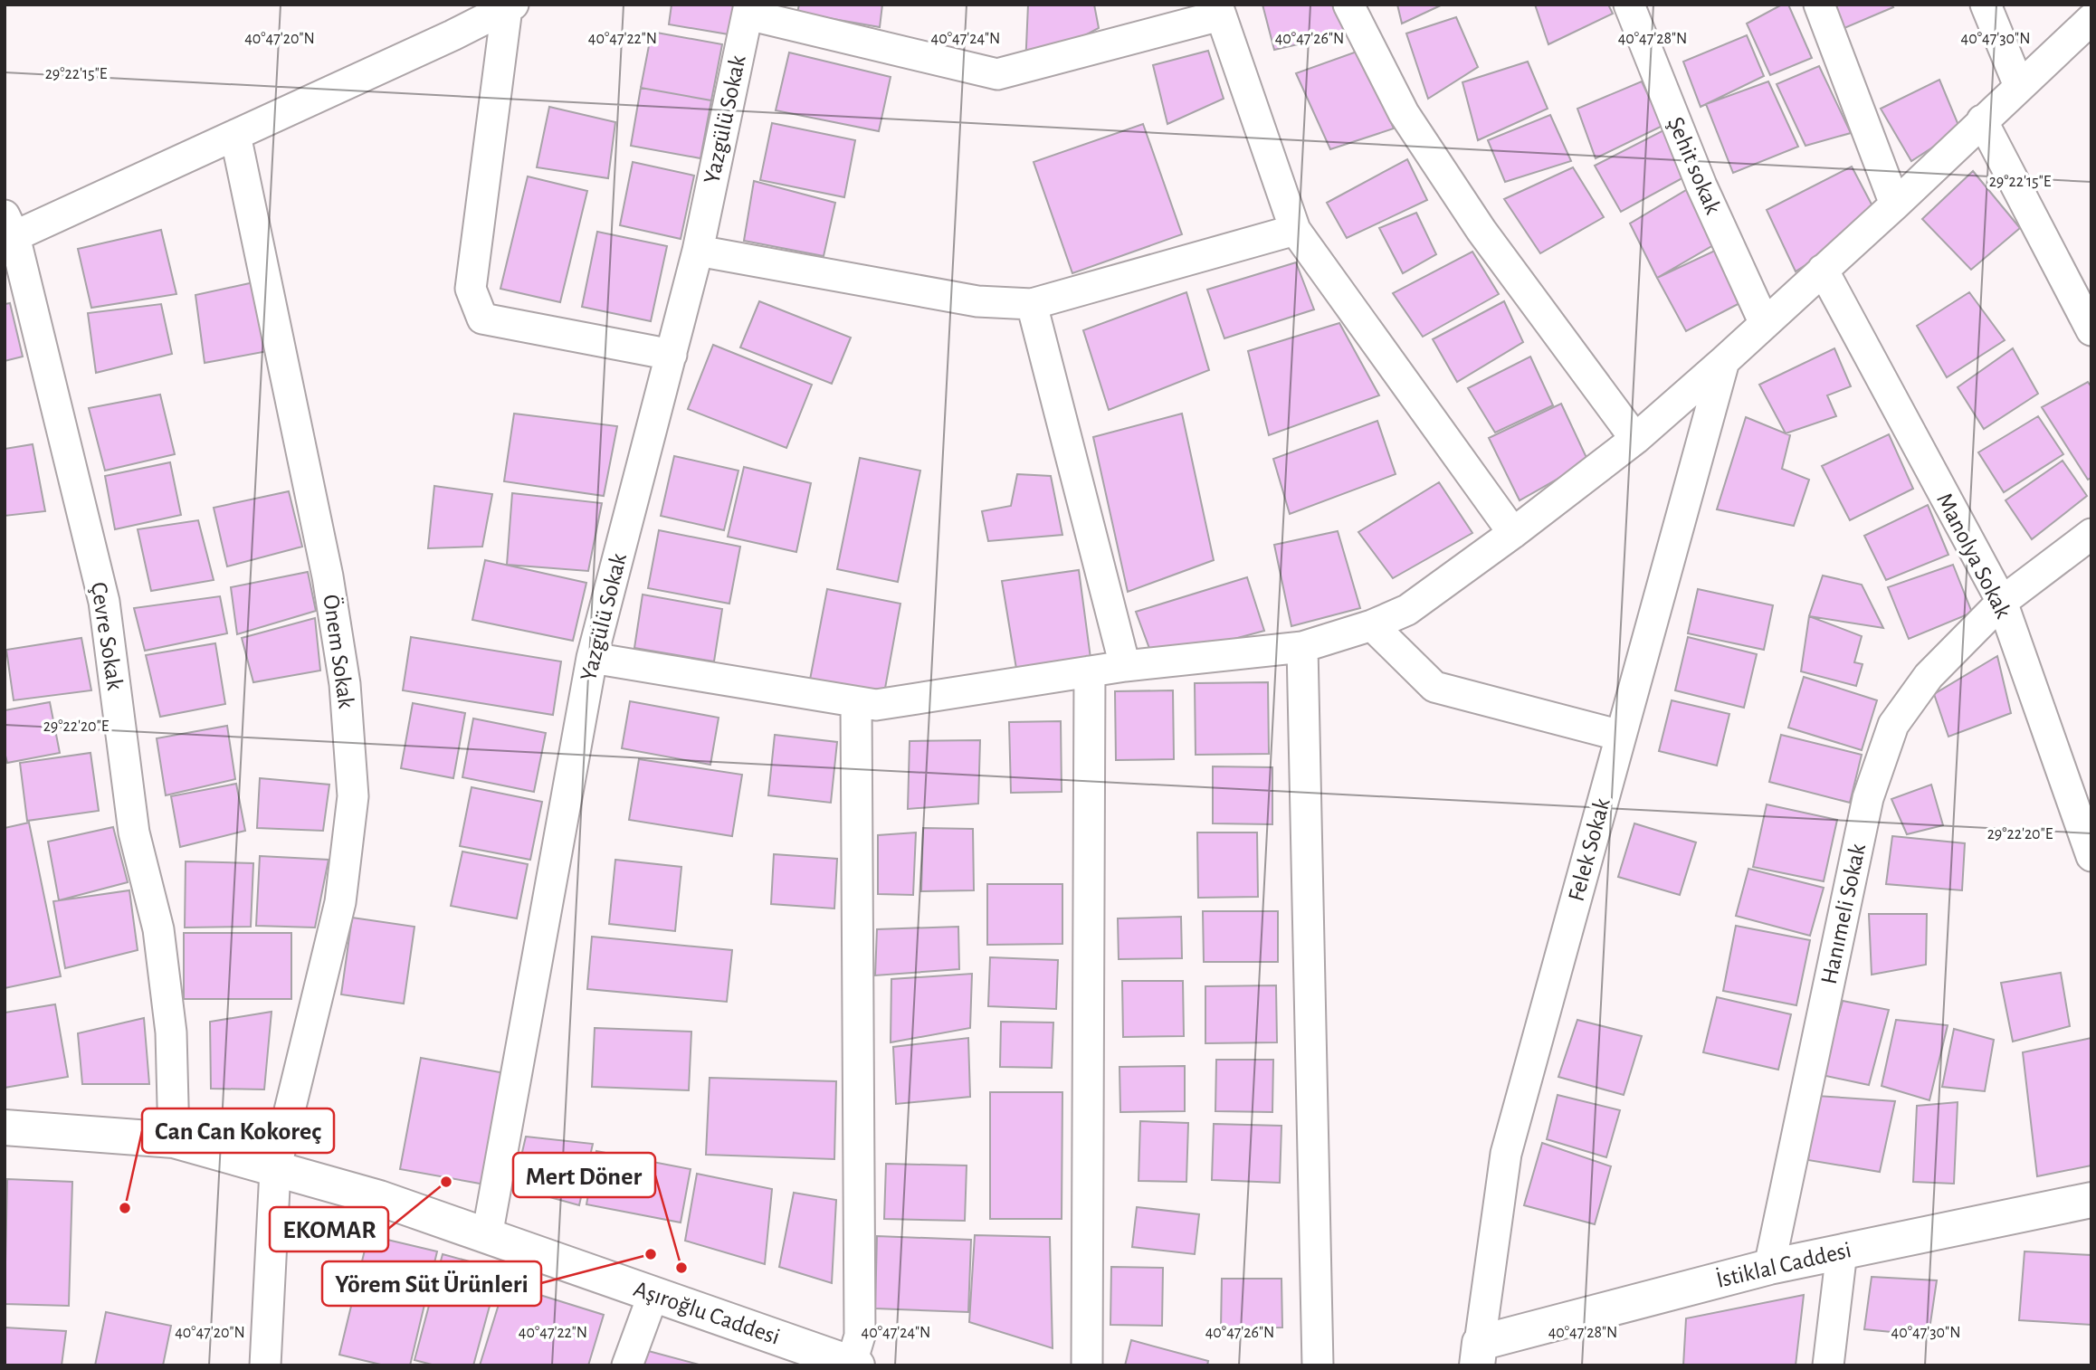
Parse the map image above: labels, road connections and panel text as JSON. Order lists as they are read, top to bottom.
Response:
{
  "streets": {
    "street": [
      "Yazgülü Sokak",
      "Şehit sokak",
      "Manolya Sokak",
      "Çevre Sokak",
      "Önem Sokak",
      "Felek Sokak",
      "Hanımeli Sokak",
      "İstiklal Caddesi",
      "Aşıroğlu Caddesi"
    ]
  },
  "crossings": [
    ["Yazgülü Sokak", "Aşıroğlu Caddesi"],
    ["Manolya Sokak", "Hanımeli Sokak"],
    ["Çevre Sokak", "Aşıroğlu Caddesi"],
    ["Önem Sokak", "Aşıroğlu Caddesi"],
    ["Felek Sokak", "İstiklal Caddesi"],
    ["Hanımeli Sokak", "İstiklal Caddesi"]
  ],
  "places": [
    "EKOMAR",
    "Can Can Kokoreç",
    "Yörem Süt Ürünleri",
    "Mert Döner"
  ],
  "coordinates": [
    "40°47'20\"N",
    "40°47'22\"N",
    "40°47'24\"N",
    "40°47'26\"N",
    "40°47'28\"N",
    "40°47'30\"N",
    "29°22'15\"E",
    "29°22'20\"E"
  ]
}
